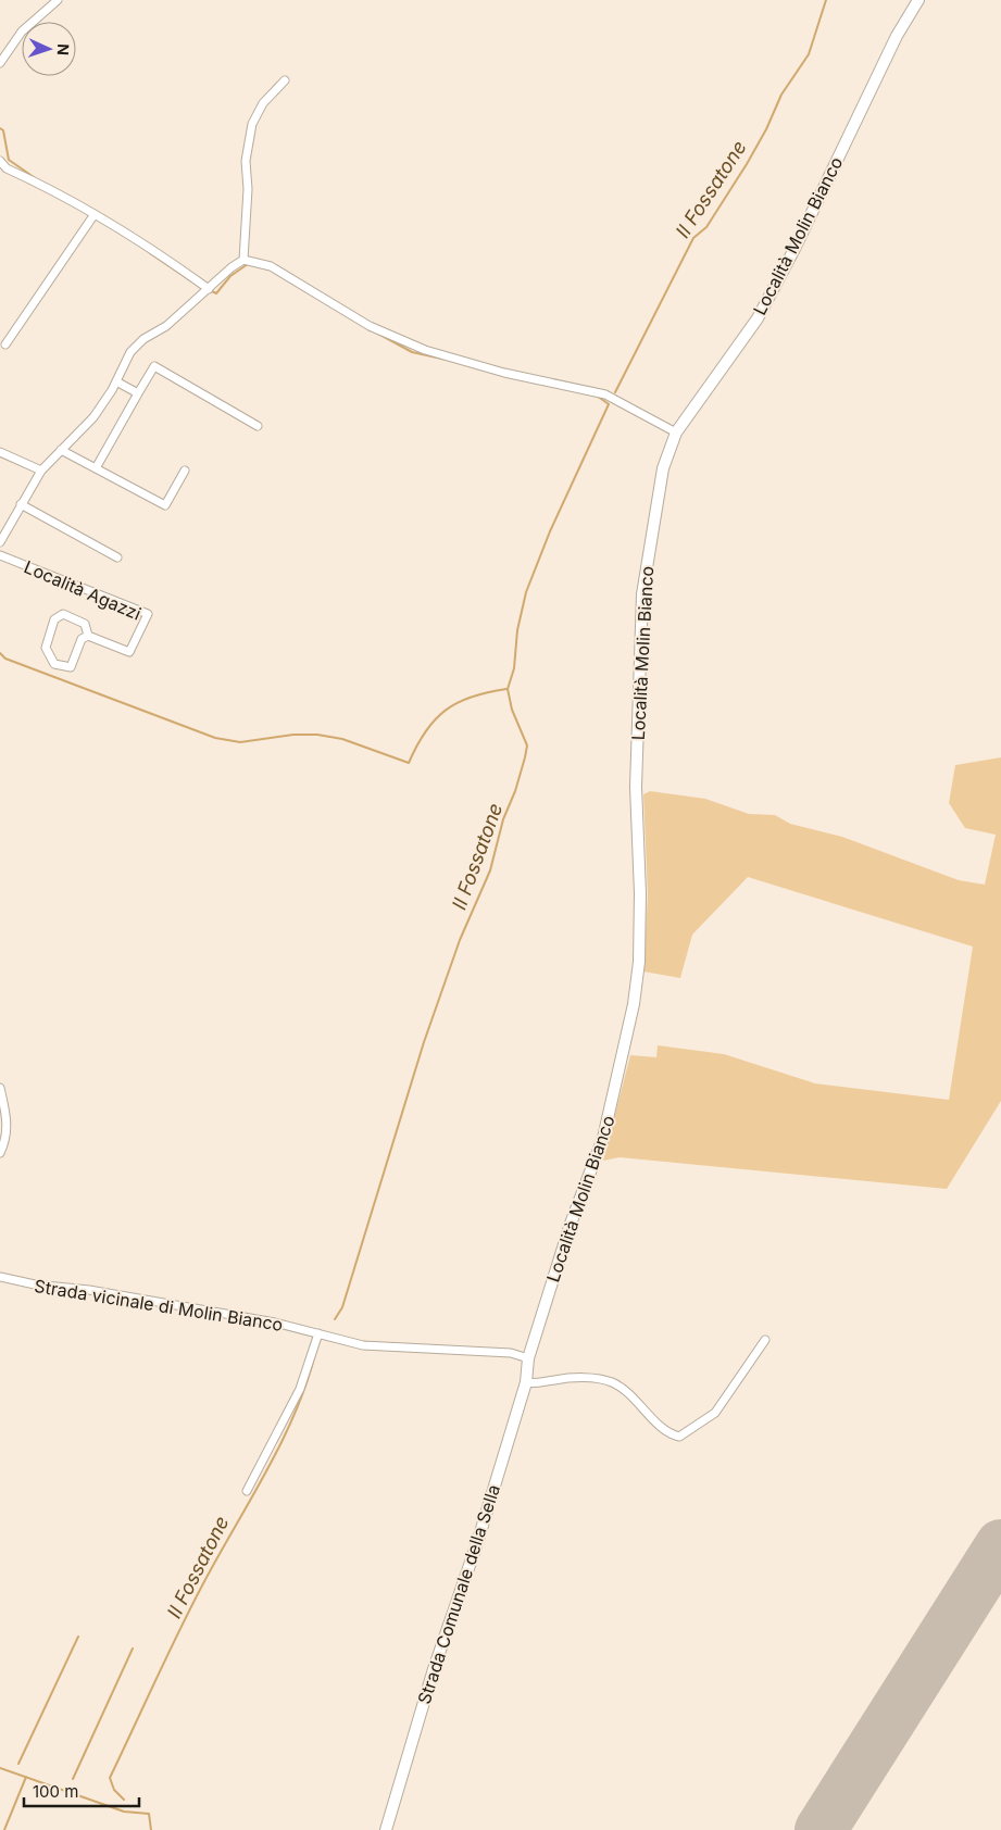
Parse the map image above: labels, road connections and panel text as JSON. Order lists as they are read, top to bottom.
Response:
{
  "streets": {
    "street": [
      "Località Molin Bianco",
      "Località Agazzi",
      "Strada vicinale di Molin Bianco",
      "Strada Comunale della Sella"
    ]
  },
  "crossings": [
    ["Località Molin Bianco", "Strada vicinale di Molin Bianco"],
    ["Località Molin Bianco", "Strada Comunale della Sella"],
    ["Strada vicinale di Molin Bianco", "Strada Comunale della Sella"]
  ],
  "water": ["Il Fossatone"],
  "scale_bar": "100 m",
  "north": "right"
}
